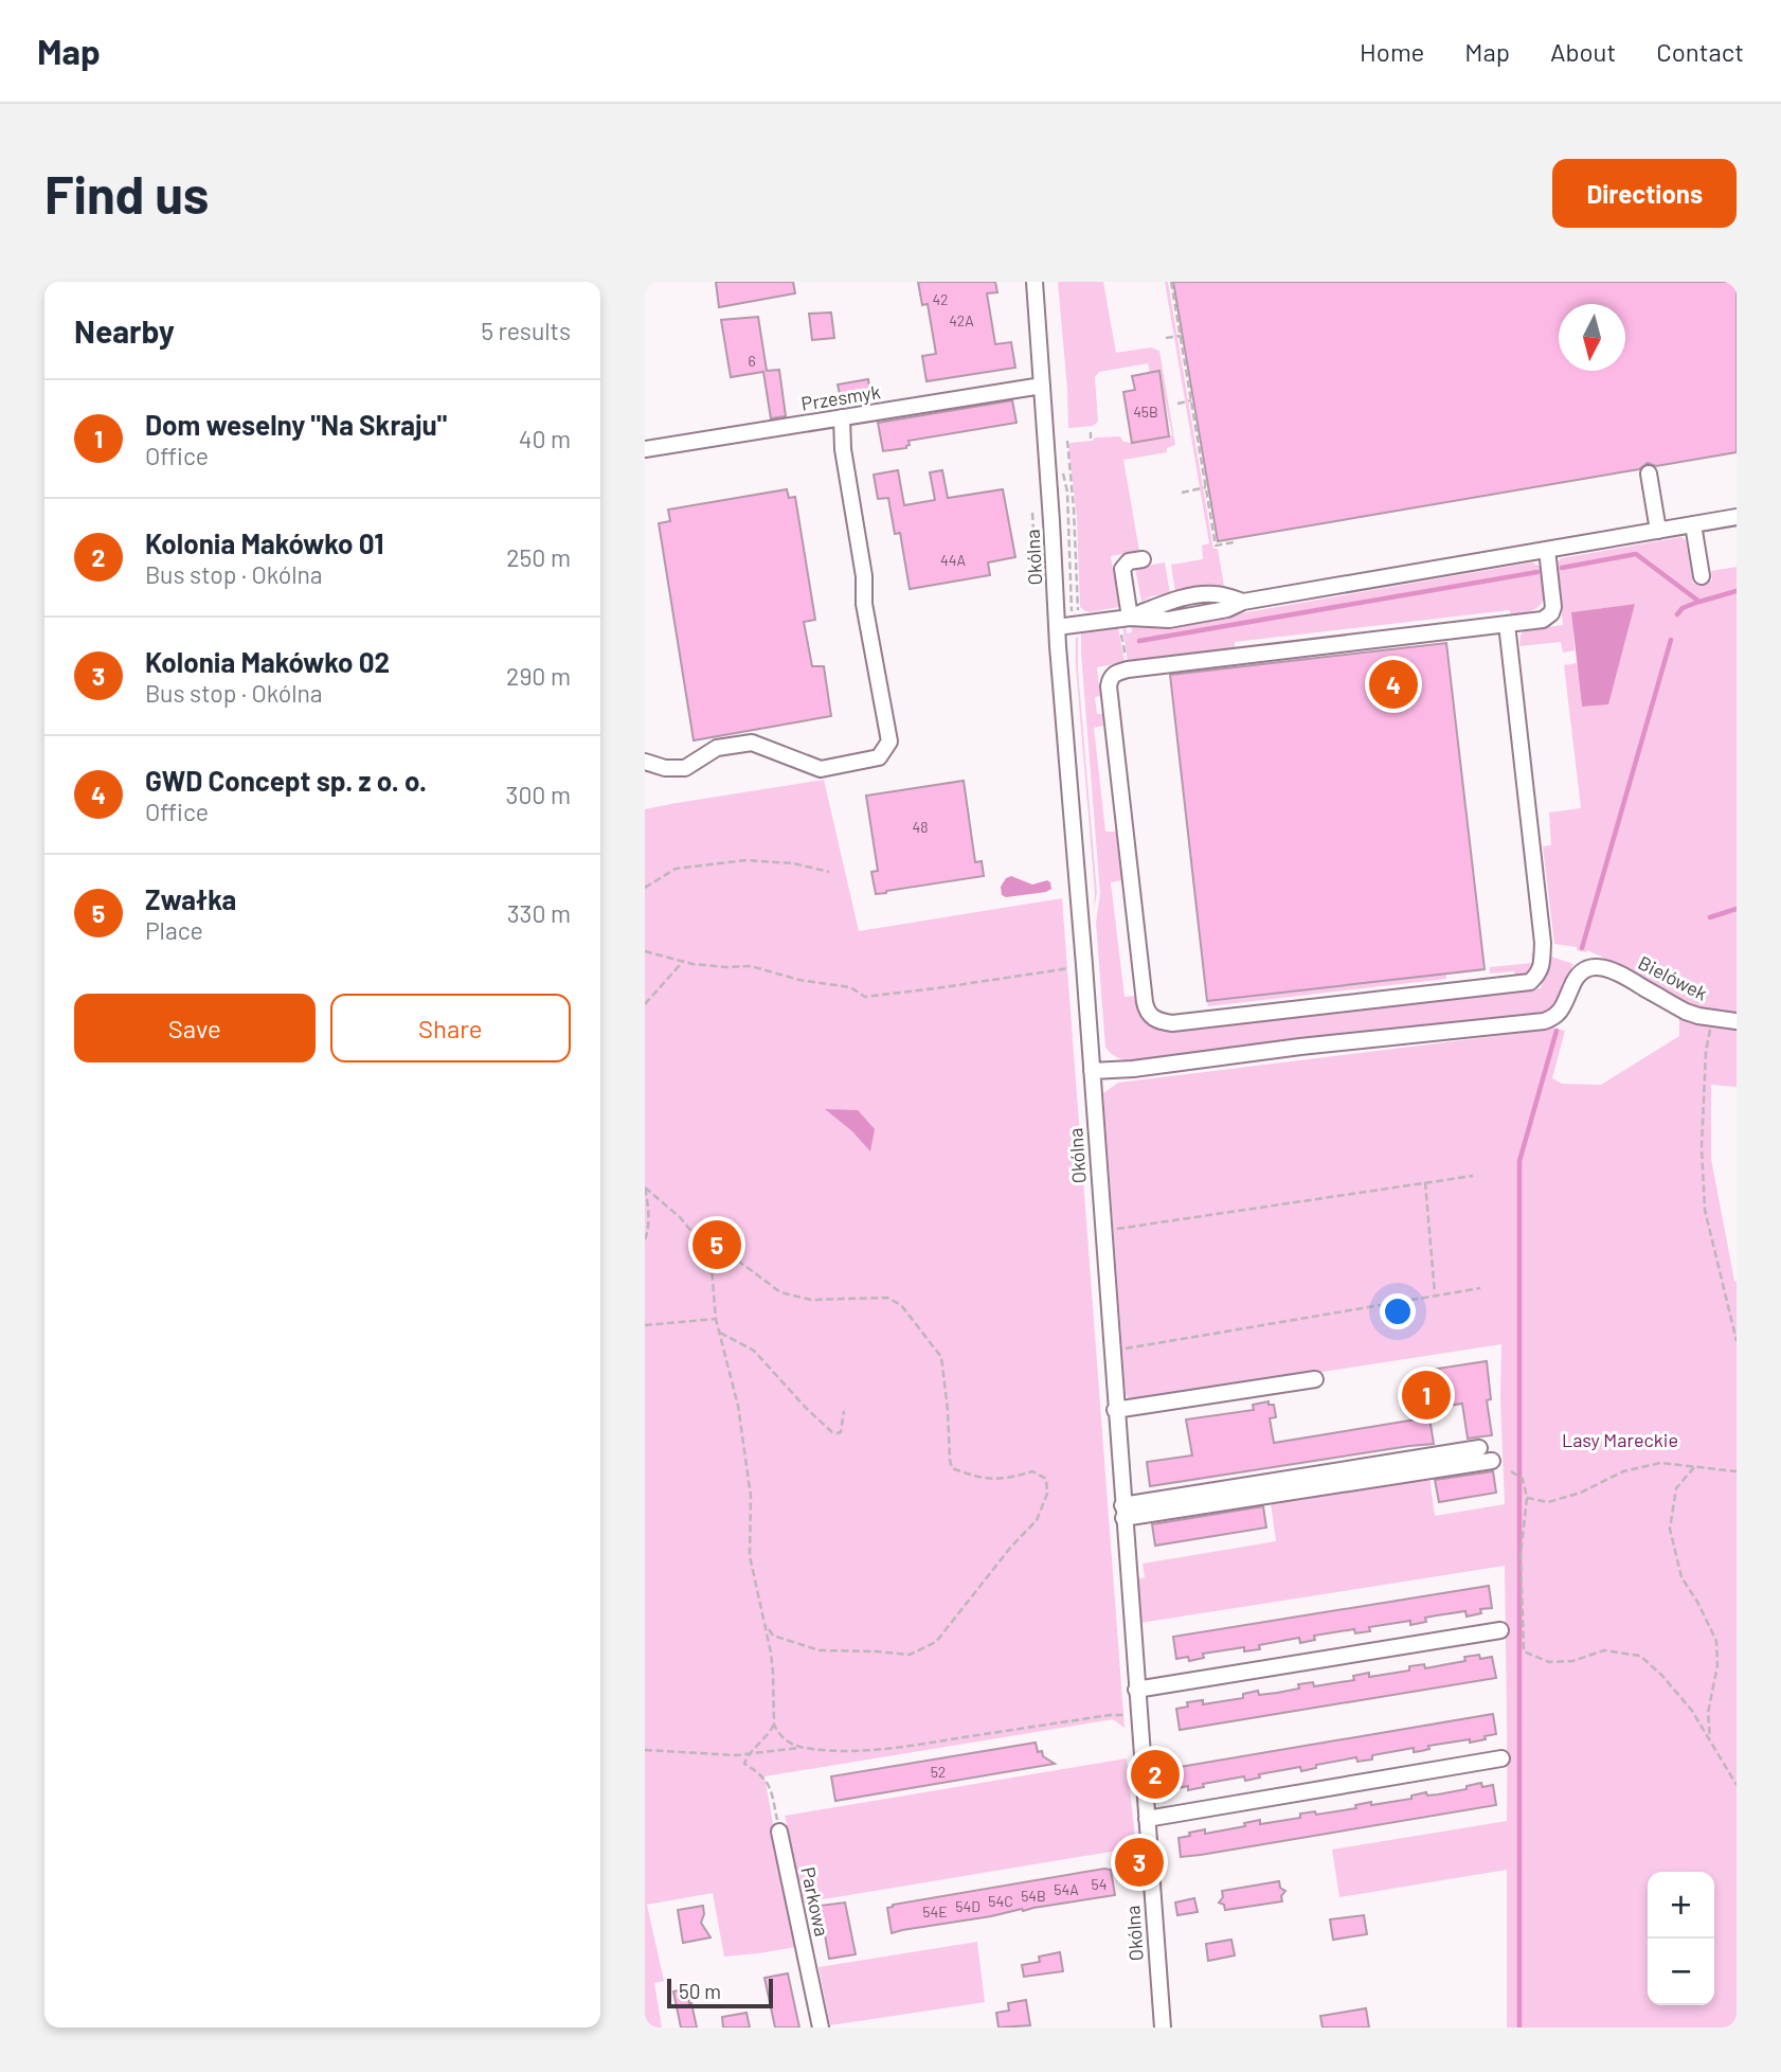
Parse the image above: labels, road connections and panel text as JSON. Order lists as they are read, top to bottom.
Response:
{
  "streets": {
    "street": [
      "Przesmyk",
      "Okólna",
      "Bielówek",
      "Parkowa"
    ]
  },
  "crossings": [
    ["Przesmyk", "Okólna"],
    ["Okólna", "Bielówek"]
  ],
  "parks": ["Lasy Mareckie"],
  "house_numbers": [
    "42",
    "42A",
    "6",
    "45B",
    "44A",
    "48",
    "52",
    "54",
    "54A",
    "54B",
    "54C",
    "54D",
    "54E"
  ],
  "scale_bar": "50 m",
  "north": "bottom",
  "page": {
    "header": "Map",
    "nav": [
      "Home",
      "Map",
      "About",
      "Contact"
    ],
    "buttons": [
      "Directions",
      ["Save", "Share"]
    ],
    "title": "Find us",
    "heading": ["Nearby", "5 results"],
    "list": [
      {
        "mark": "1",
        "name": "Dom weselny \"Na Skraju\"",
        "note": "Office",
        "value": "40 m"
      },
      {
        "mark": "2",
        "name": "Kolonia Makówko 01",
        "note": "Bus stop · Okólna",
        "value": "250 m"
      },
      {
        "mark": "3",
        "name": "Kolonia Makówko 02",
        "note": "Bus stop · Okólna",
        "value": "290 m"
      },
      {
        "mark": "4",
        "name": "GWD Concept sp. z o. o.",
        "note": "Office",
        "value": "300 m"
      },
      {
        "mark": "5",
        "name": "Zwałka",
        "note": "Place",
        "value": "330 m"
      }
    ],
    "pins": [
      "4",
      "5",
      "1",
      "2",
      "3"
    ],
    "map_buttons": ["+", "−"],
    "scale": "50 m"
  }
}
